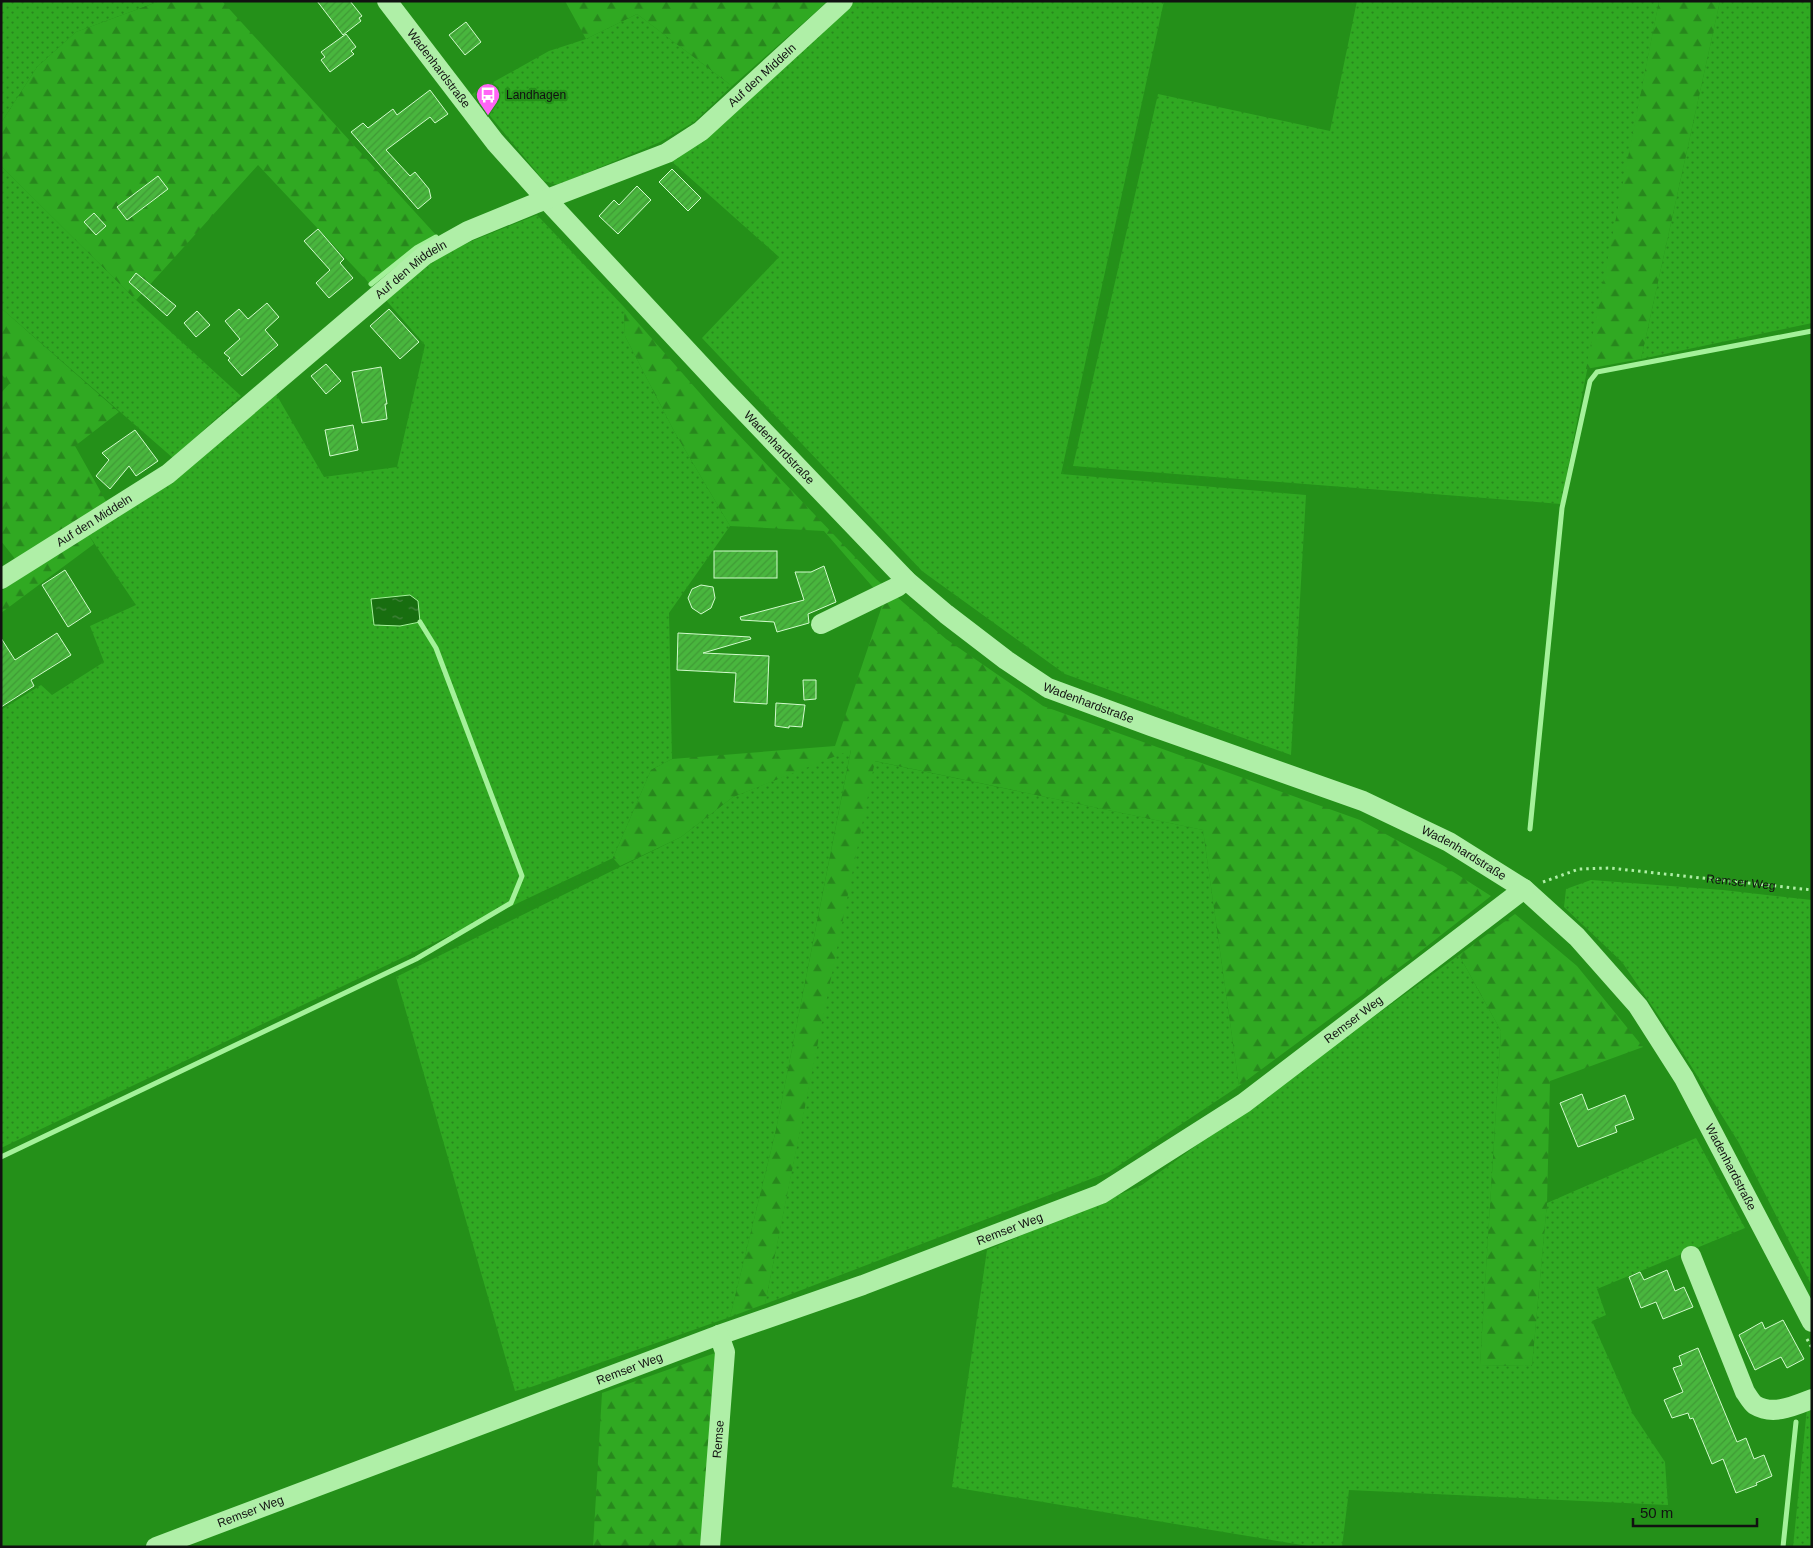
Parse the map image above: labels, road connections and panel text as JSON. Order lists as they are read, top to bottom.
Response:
{
  "streets": {
    "street": [
      "Wadenhardstraße",
      "Auf den Middeln",
      "Remser Weg",
      "Remse"
    ]
  },
  "crossings": [
    ["Wadenhardstraße", "Auf den Middeln"],
    ["Wadenhardstraße", "Remser Weg"],
    ["Remser Weg", "Remse"]
  ],
  "places": {
    "bus stop": ["Landhagen"]
  },
  "scale_bar": "50 m"
}
